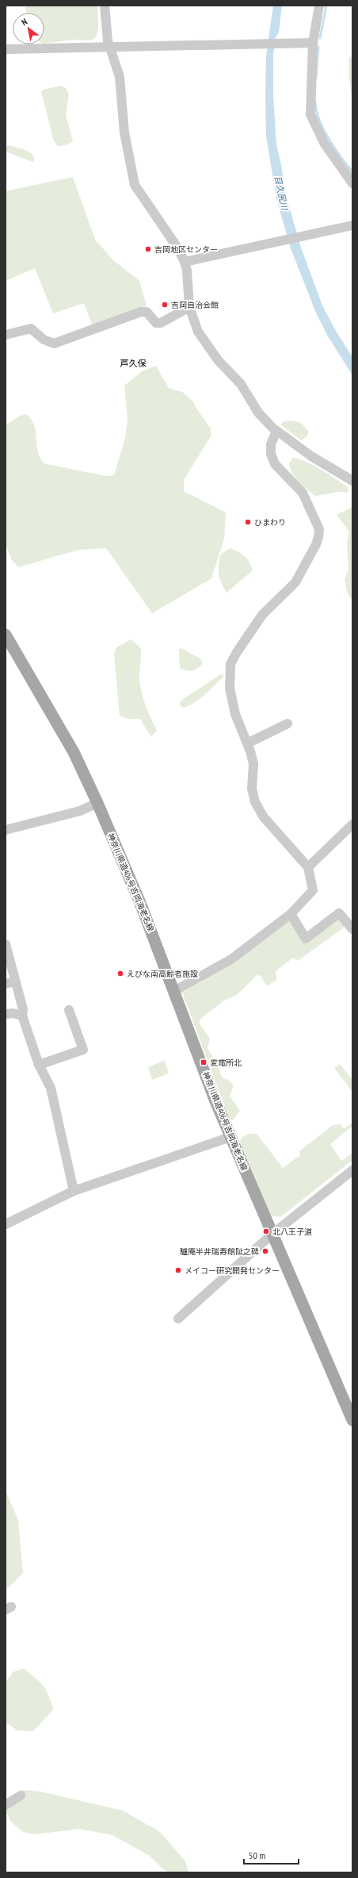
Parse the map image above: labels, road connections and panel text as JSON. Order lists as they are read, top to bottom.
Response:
{
  "streets": {
    "main road": ["神奈川県道406号吉岡海老名線"]
  },
  "districts": ["芦久保"],
  "water": ["目久尻川"],
  "places": {
    "other": [
      "吉岡地区センター",
      "吉岡自治会館",
      "ひまわり",
      "えびな南高齢者施設",
      "北八王子道",
      "驢庵半井瑞寿館阯之碑",
      "メイコー研究開発センター"
    ],
    "transit": ["変電所北"]
  },
  "scale_bar": "50 m",
  "north": "top left"
}
